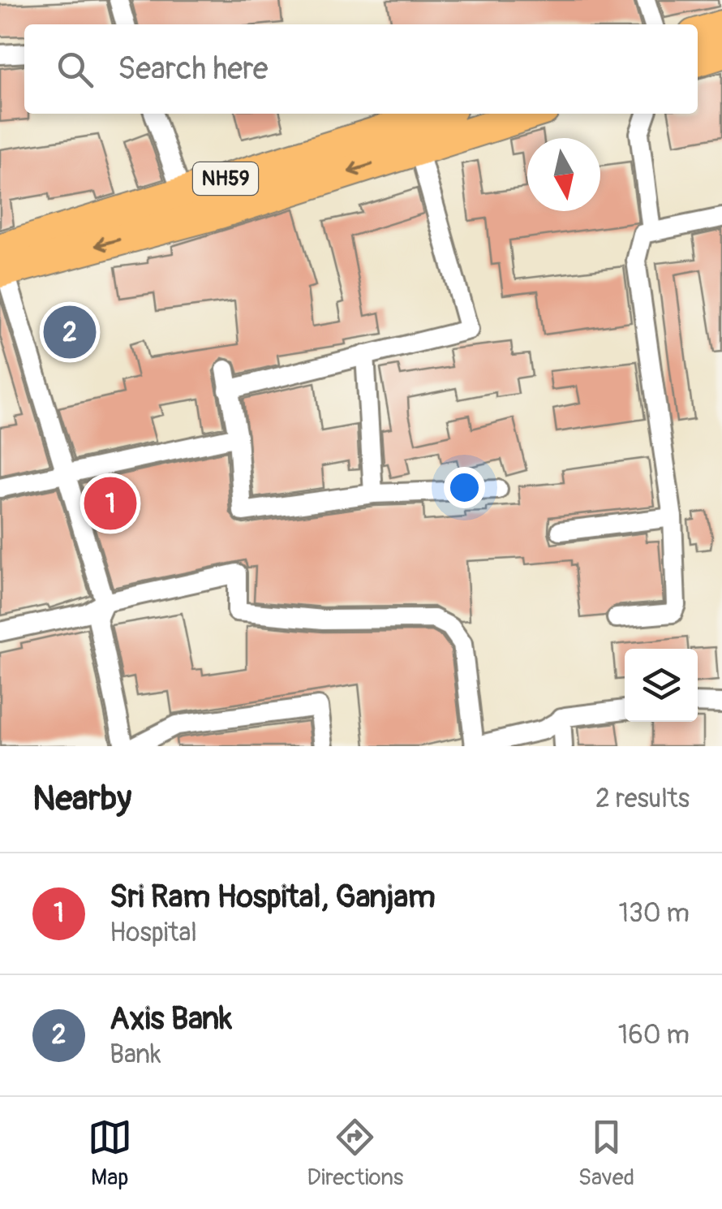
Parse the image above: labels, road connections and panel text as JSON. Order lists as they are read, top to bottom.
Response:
{
  "streets": {
    "highway": ["NH59"]
  },
  "north": "bottom",
  "page": {
    "search": "Search here",
    "pins": ["2", "1"],
    "heading": ["Nearby", "2 results"],
    "list": [
      {
        "mark": "1",
        "name": "Sri Ram Hospital, Ganjam",
        "note": "Hospital",
        "value": "130 m"
      },
      {
        "mark": "2",
        "name": "Axis Bank",
        "note": "Bank",
        "value": "160 m"
      }
    ],
    "nav": ["Map", "Directions", "Saved"]
  }
}
